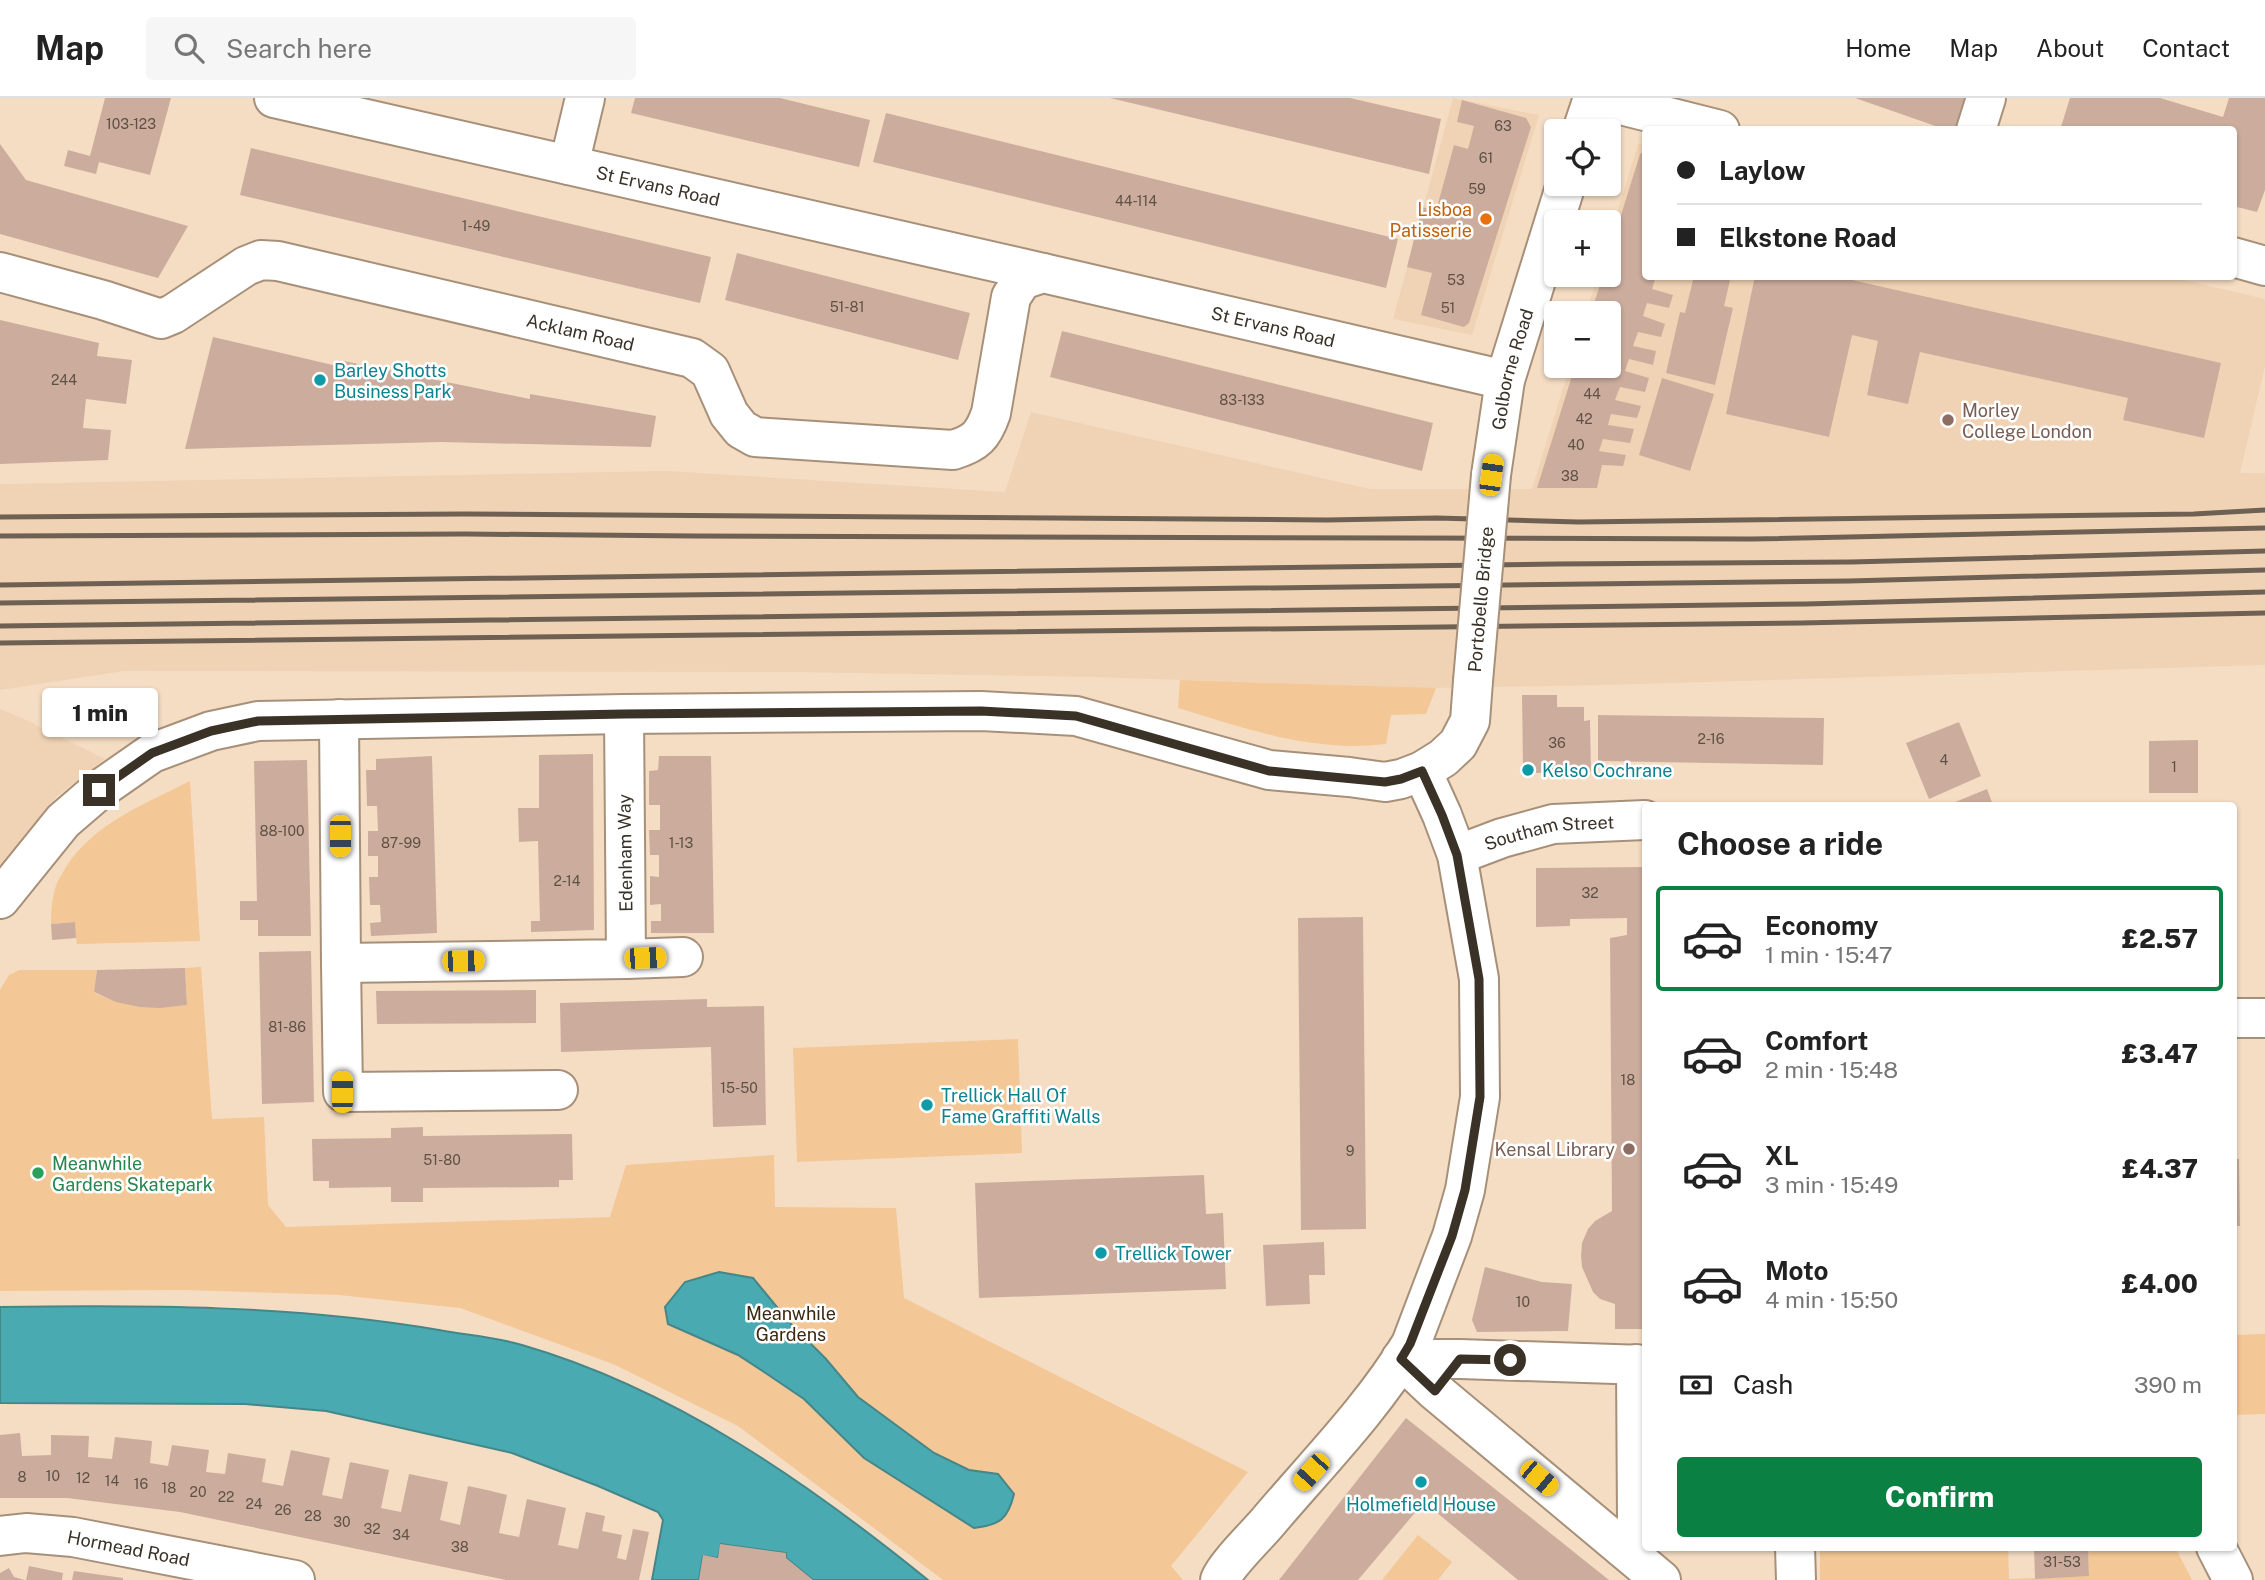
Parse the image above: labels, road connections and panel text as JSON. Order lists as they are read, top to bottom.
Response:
{
  "streets": {
    "street": [
      "St Ervans Road",
      "Acklam Road",
      "Golborne Road",
      "Portobello Bridge",
      "Southam Street",
      "Edenham Way",
      "Hormead Road"
    ]
  },
  "crossings": [
    ["St Ervans Road", "Acklam Road"],
    ["St Ervans Road", "Golborne Road"],
    ["Golborne Road", "Portobello Bridge"]
  ],
  "parks": ["Meanwhile Gardens"],
  "places": [
    "Lisboa Patisserie",
    "Barley Shotts Business Park",
    "Morley College London",
    "Kelso Cochrane",
    "Trellick Hall Of Fame Graffiti Walls",
    "Kensal Library",
    "Meanwhile Gardens Skatepark",
    "Trellick Tower",
    "Holmefield House"
  ],
  "house_numbers": [
    "103-123",
    "63",
    "61",
    "59",
    "44-114",
    "1-49",
    "53",
    "51-81",
    "51",
    "244",
    "44",
    "83-133",
    "42",
    "40",
    "38",
    "2-16",
    "36",
    "4",
    "1",
    "88-100",
    "87-99",
    "1-13",
    "2-14",
    "32",
    "81-86",
    "18",
    "15-50",
    "9",
    "51-80",
    "10",
    "10",
    "8",
    "12",
    "14",
    "16",
    "18",
    "20",
    "22",
    "24",
    "26",
    "28",
    "30",
    "32",
    "34",
    "38",
    "31-53"
  ],
  "page": {
    "header": "Map",
    "search": "Search here",
    "nav": [
      "Home",
      "Map",
      "About",
      "Contact"
    ],
    "map_buttons": ["+", "−"],
    "banner": ["Laylow", "Elkstone Road"],
    "bubble": "1 min",
    "heading": "Choose a ride",
    "list": [
      {
        "name": "Economy",
        "note": "1 min · 15:47",
        "value": "£2.57"
      },
      {
        "name": "Comfort",
        "note": "2 min · 15:48",
        "value": "£3.47"
      },
      {
        "name": "XL",
        "note": "3 min · 15:49",
        "value": "£4.37"
      },
      {
        "name": "Moto",
        "note": "4 min · 15:50",
        "value": "£4.00"
      }
    ],
    "pay": ["Cash", "390 m"],
    "buttons": "Confirm"
  }
}
